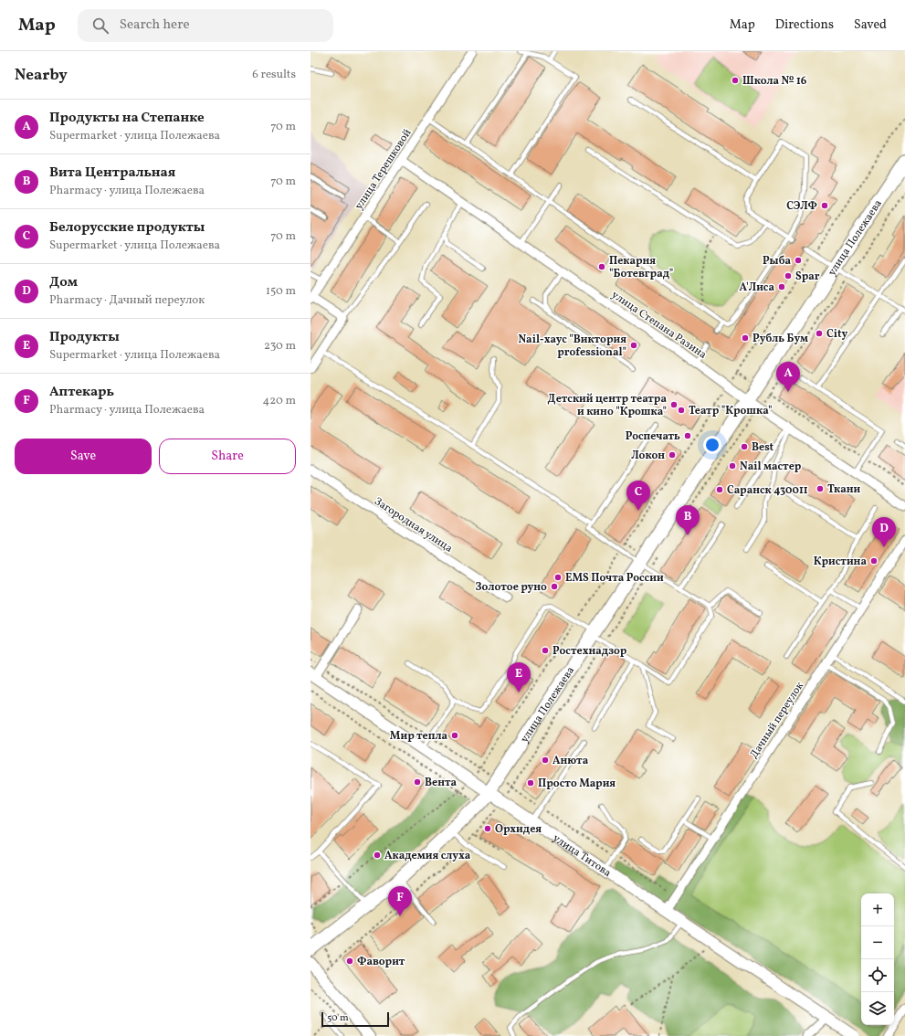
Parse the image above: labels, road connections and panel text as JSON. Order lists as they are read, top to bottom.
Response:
{
  "streets": {
    "main road": ["улица Полежаева", "улица Титова"],
    "street": [
      "улица Терешковой",
      "улица Степана Разина",
      "Загородная улица",
      "Дачный переулок"
    ]
  },
  "crossings": [
    ["улица Терешковой", "улица Степана Разина"],
    ["улица Полежаева", "улица Степана Разина"],
    ["улица Полежаева", "улица Титова"],
    ["Дачный переулок", "улица Титова"]
  ],
  "places": [
    "Школа № 16",
    "СЭЛФ",
    "Рыба",
    "Пекарня \"Ботевград\"",
    "Spar",
    "А'Лиса",
    "City",
    "Рубль Бум",
    "Nail-хаус \"Виктория professional\"",
    "Детский центр театра и кино \"Крошка\"",
    "Театр \"Крошка\"",
    "Роспечать",
    "Best",
    "Локон",
    "Nail мастер",
    "Ткани",
    "Саранск 430011",
    "Кристина",
    "EMS Почта России",
    "Золотое руно",
    "Ростехнадзор",
    "Мир тепла",
    "Анюта",
    "Вента",
    "Просто Мария",
    "Орхидея",
    "Академия слуха",
    "Фаворит"
  ],
  "scale_bar": "50 m",
  "page": {
    "header": "Map",
    "search": "Search here",
    "nav": ["Map", "Directions", "Saved"],
    "heading": ["Nearby", "6 results"],
    "list": [
      {
        "mark": "A",
        "name": "Продукты на Степанке",
        "note": "Supermarket · улица Полежаева",
        "value": "70 m"
      },
      {
        "mark": "B",
        "name": "Вита Центральная",
        "note": "Pharmacy · улица Полежаева",
        "value": "70 m"
      },
      {
        "mark": "C",
        "name": "Белорусские продукты",
        "note": "Supermarket · улица Полежаева",
        "value": "70 m"
      },
      {
        "mark": "D",
        "name": "Дом",
        "note": "Pharmacy · Дачный переулок",
        "value": "150 m"
      },
      {
        "mark": "E",
        "name": "Продукты",
        "note": "Supermarket · улица Полежаева",
        "value": "230 m"
      },
      {
        "mark": "F",
        "name": "Аптекарь",
        "note": "Pharmacy · улица Полежаева",
        "value": "420 m"
      }
    ],
    "pins": [
      "A",
      "C",
      "B",
      "D",
      "E",
      "F"
    ],
    "buttons": ["Save", "Share"],
    "map_buttons": ["+", "−"],
    "scale": "50 m"
  }
}
